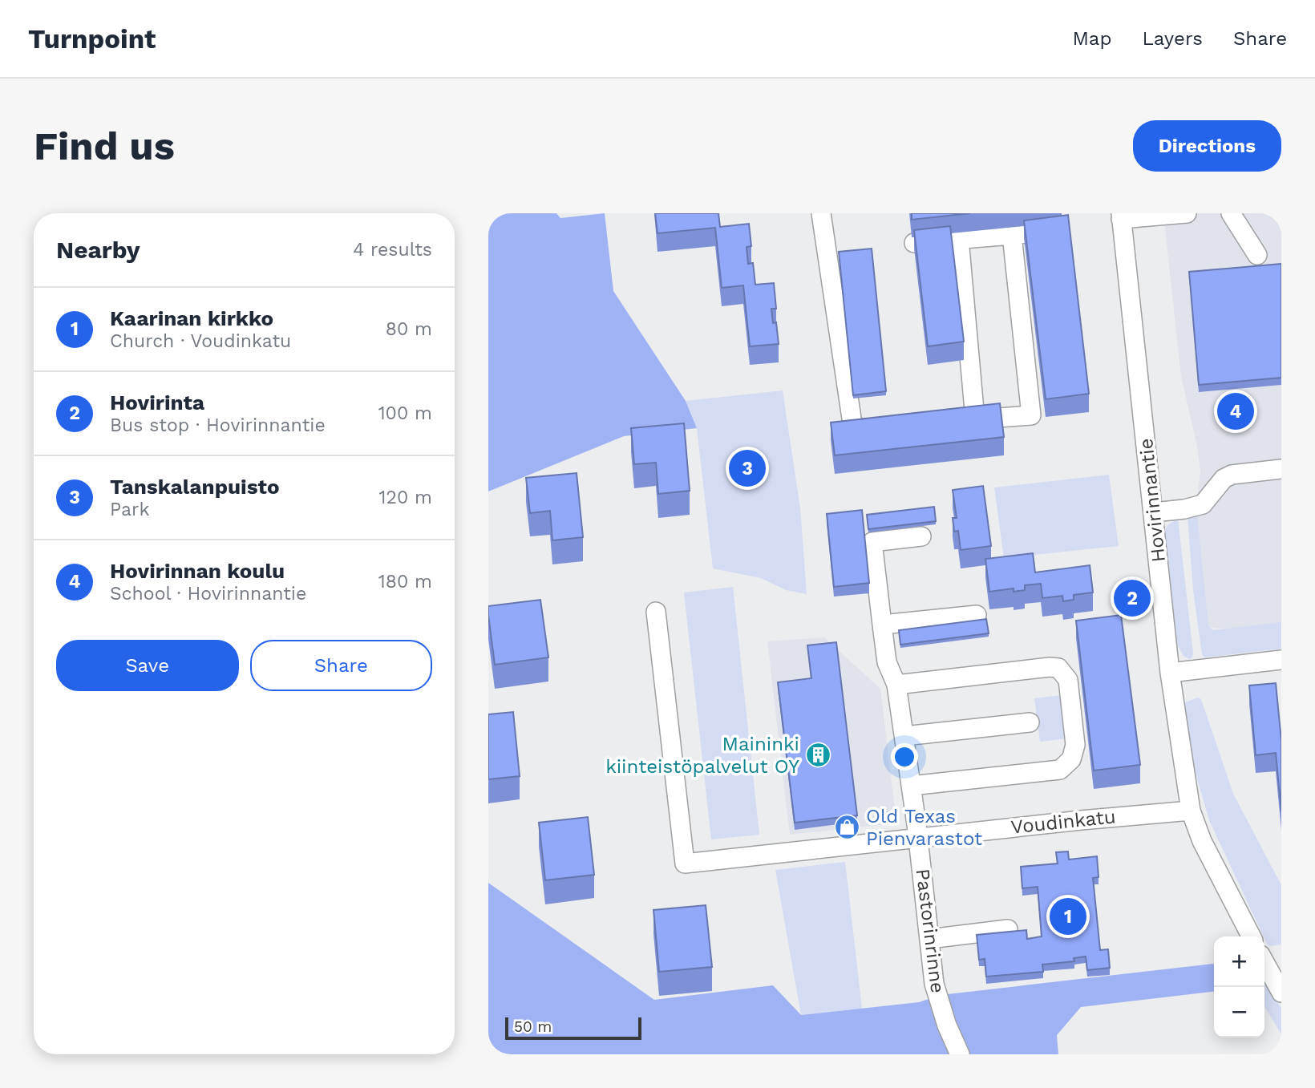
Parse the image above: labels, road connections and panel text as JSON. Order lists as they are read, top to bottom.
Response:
{
  "streets": {
    "street": ["Hovirinnantie", "Voudinkatu", "Pastorinrinne"]
  },
  "crossings": [
    ["Hovirinnantie", "Voudinkatu"],
    ["Voudinkatu", "Pastorinrinne"]
  ],
  "places": {
    "building": ["Maininki kiinteistöpalvelut OY"],
    "shop": ["Old Texas Pienvarastot"]
  },
  "scale_bar": "50 m",
  "page": {
    "header": "Turnpoint",
    "nav": ["Map", "Layers", "Share"],
    "buttons": [
      "Directions",
      ["Save", "Share"]
    ],
    "title": "Find us",
    "heading": ["Nearby", "4 results"],
    "list": [
      {
        "mark": "1",
        "name": "Kaarinan kirkko",
        "note": "Church · Voudinkatu",
        "value": "80 m"
      },
      {
        "mark": "2",
        "name": "Hovirinta",
        "note": "Bus stop · Hovirinnantie",
        "value": "100 m"
      },
      {
        "mark": "3",
        "name": "Tanskalanpuisto",
        "note": "Park",
        "value": "120 m"
      },
      {
        "mark": "4",
        "name": "Hovirinnan koulu",
        "note": "School · Hovirinnantie",
        "value": "180 m"
      }
    ],
    "pins": [
      "4",
      "3",
      "2",
      "1"
    ],
    "map_buttons": ["+", "−"],
    "scale": "50 m"
  }
}
